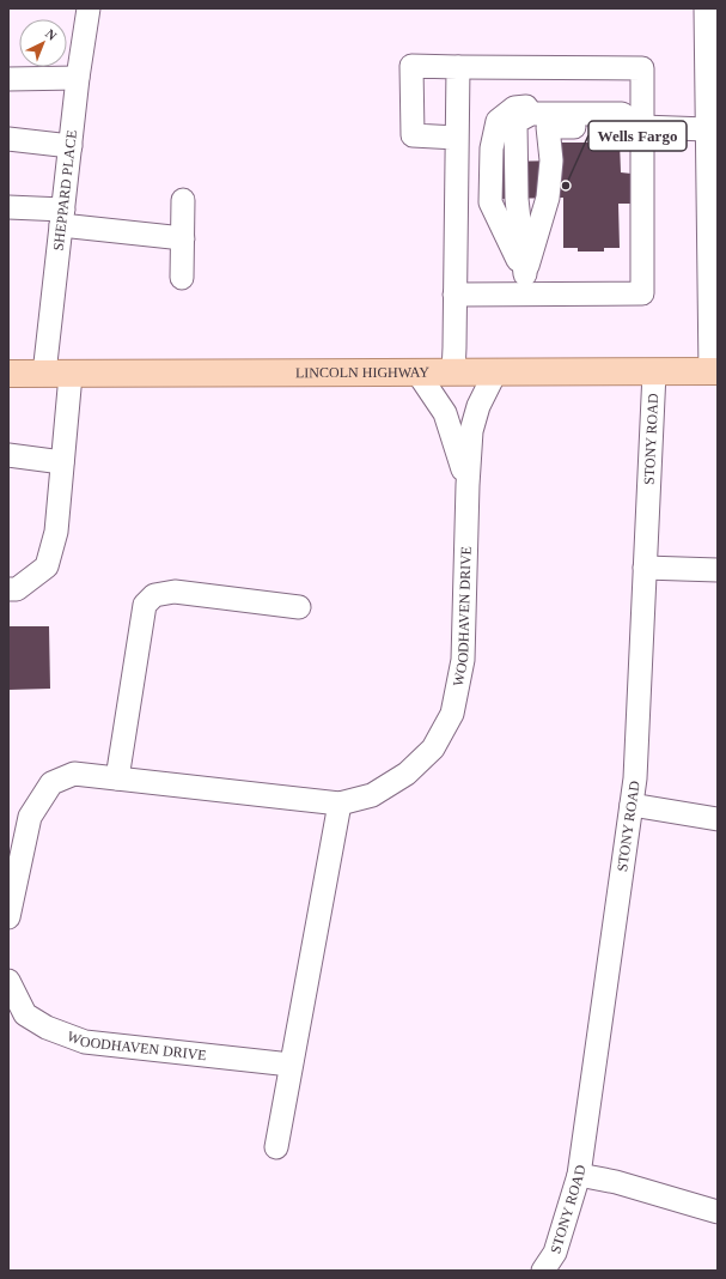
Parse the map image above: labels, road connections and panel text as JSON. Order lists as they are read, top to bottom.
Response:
{
  "streets": {
    "main road": ["LINCOLN HIGHWAY"],
    "street": ["SHEPPARD PLACE", "STONY ROAD", "WOODHAVEN DRIVE"]
  },
  "crossings": [
    ["SHEPPARD PLACE", "LINCOLN HIGHWAY"],
    ["LINCOLN HIGHWAY", "STONY ROAD"],
    ["LINCOLN HIGHWAY", "WOODHAVEN DRIVE"]
  ],
  "places": ["Wells Fargo"],
  "north": "top right"
}
